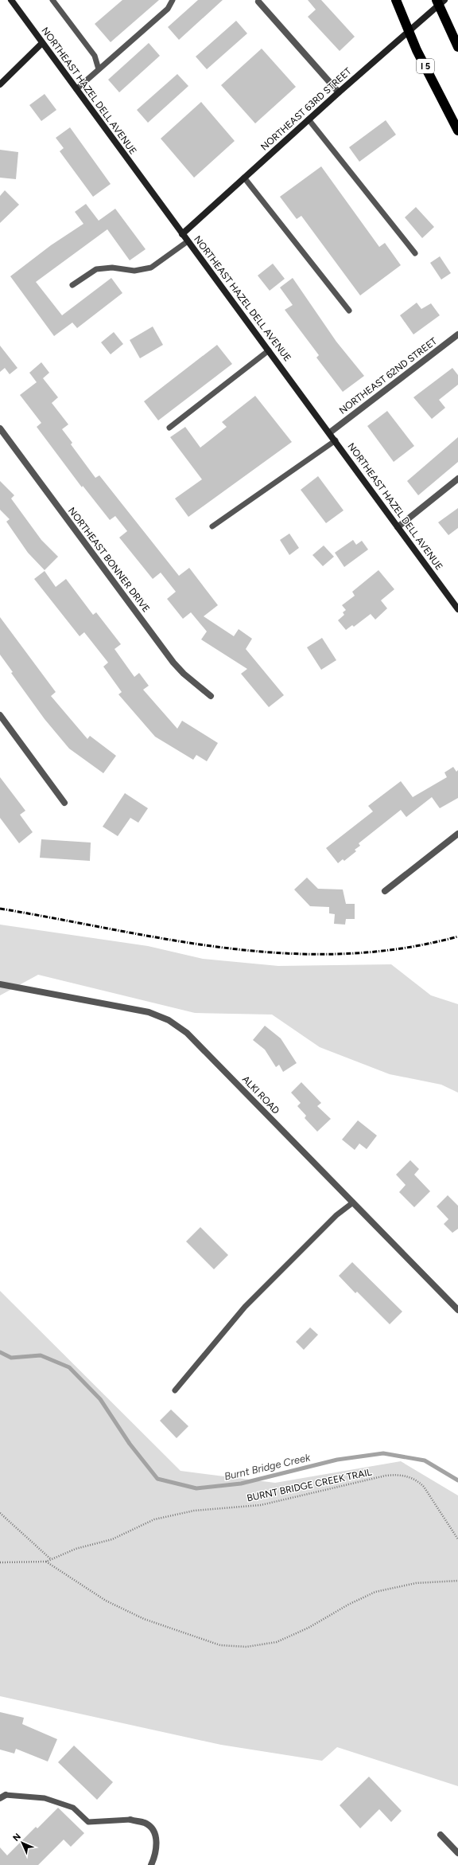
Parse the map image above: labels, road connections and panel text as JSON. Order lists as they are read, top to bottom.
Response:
{
  "streets": {
    "highway": ["I 5"],
    "main road": ["NORTHEAST HAZEL DELL AVENUE", "NORTHEAST 63RD STREET"],
    "street": ["NORTHEAST 62ND STREET", "NORTHEAST BONNER DRIVE", "ALKI ROAD"],
    "path": ["BURNT BRIDGE CREEK TRAIL"]
  },
  "crossings": [
    ["NORTHEAST HAZEL DELL AVENUE", "NORTHEAST 63RD STREET"],
    ["NORTHEAST HAZEL DELL AVENUE", "NORTHEAST 62ND STREET"]
  ],
  "water": ["Burnt Bridge Creek"],
  "north": "top left"
}
